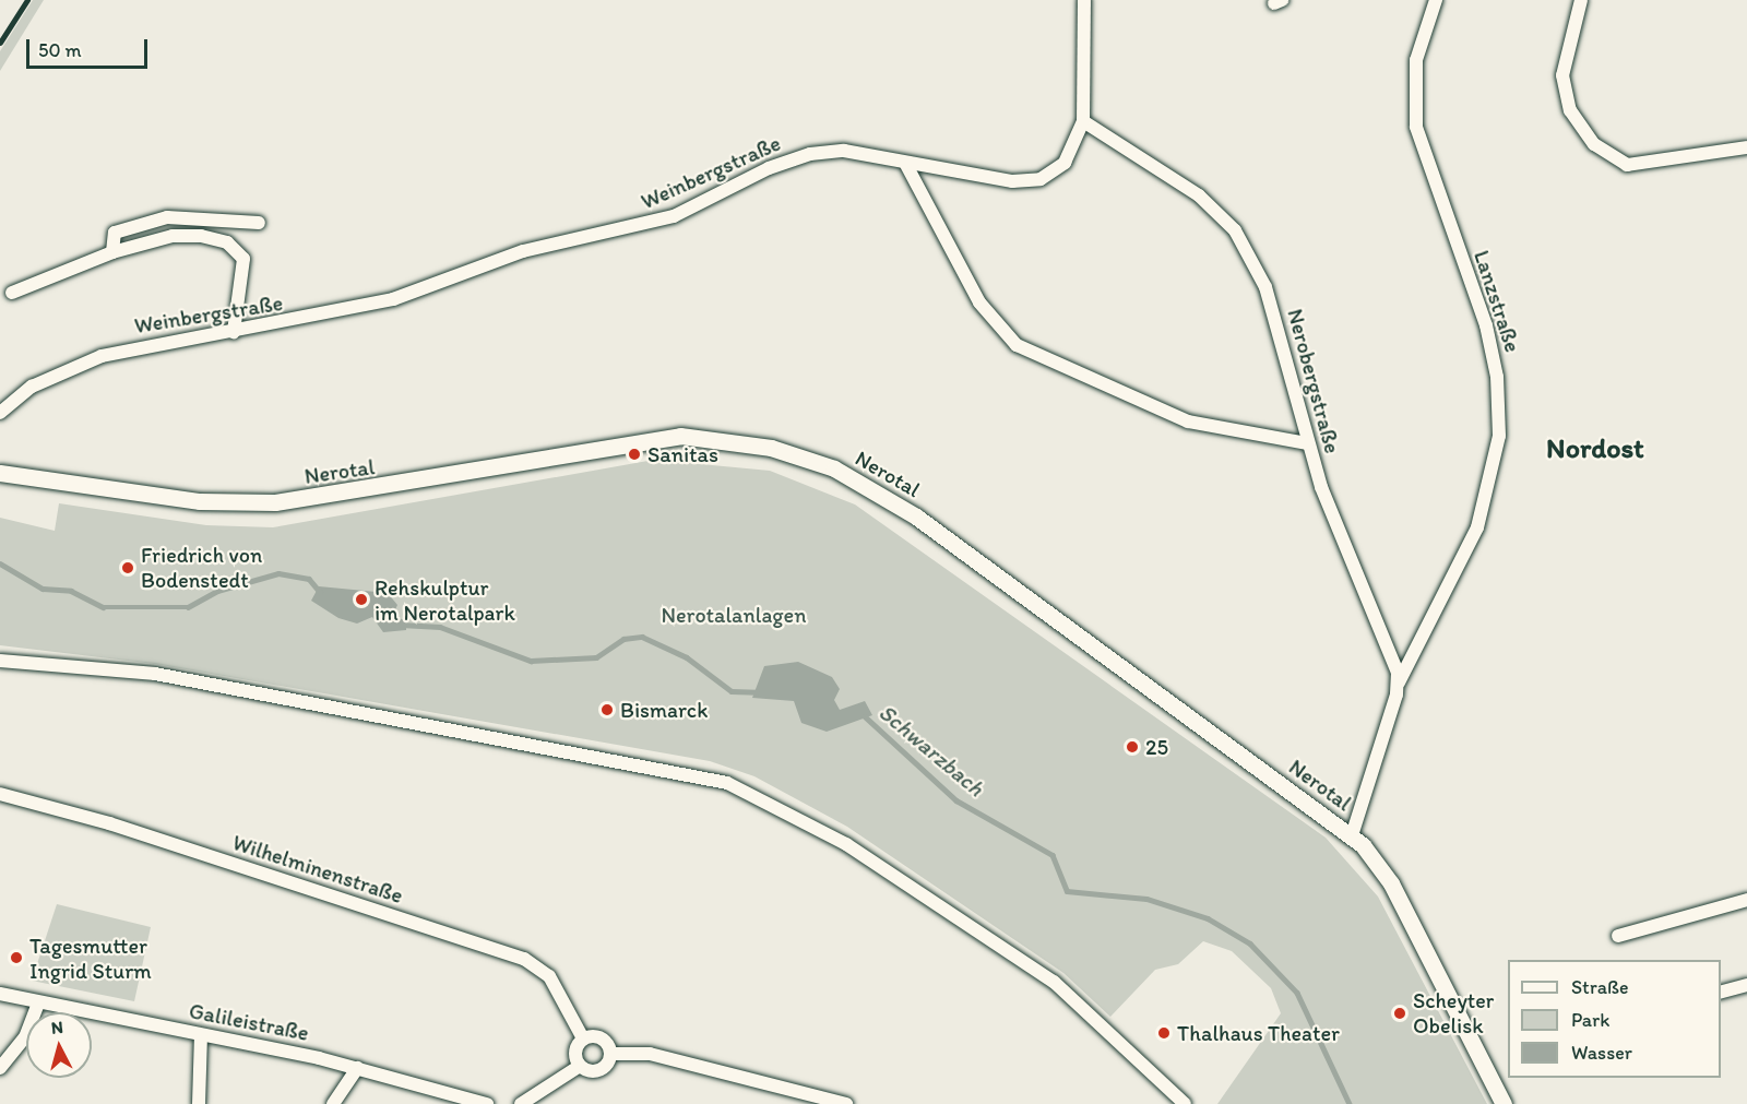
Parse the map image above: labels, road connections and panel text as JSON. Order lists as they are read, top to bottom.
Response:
{
  "streets": {
    "street": [
      "Weinbergstraße",
      "Lanzstraße",
      "Nerobergstraße",
      "Nerotal",
      "Wilhelminenstraße",
      "Galileistraße"
    ]
  },
  "crossings": [
    ["Weinbergstraße", "Nerobergstraße"],
    ["Lanzstraße", "Nerobergstraße"]
  ],
  "districts": ["Nordost"],
  "water": ["Schwarzbach"],
  "parks": ["Nerotalanlagen"],
  "places": [
    "Sanitas",
    "Friedrich von Bodenstedt",
    "Rehskulptur im Nerotalpark",
    "Bismarck",
    "25",
    "Tagesmutter Ingrid Sturm",
    "Scheyter Obelisk",
    "Thalhaus Theater"
  ],
  "legend": ["Straße", "Park", "Wasser"],
  "scale_bar": "50 m",
  "north": "top"
}
